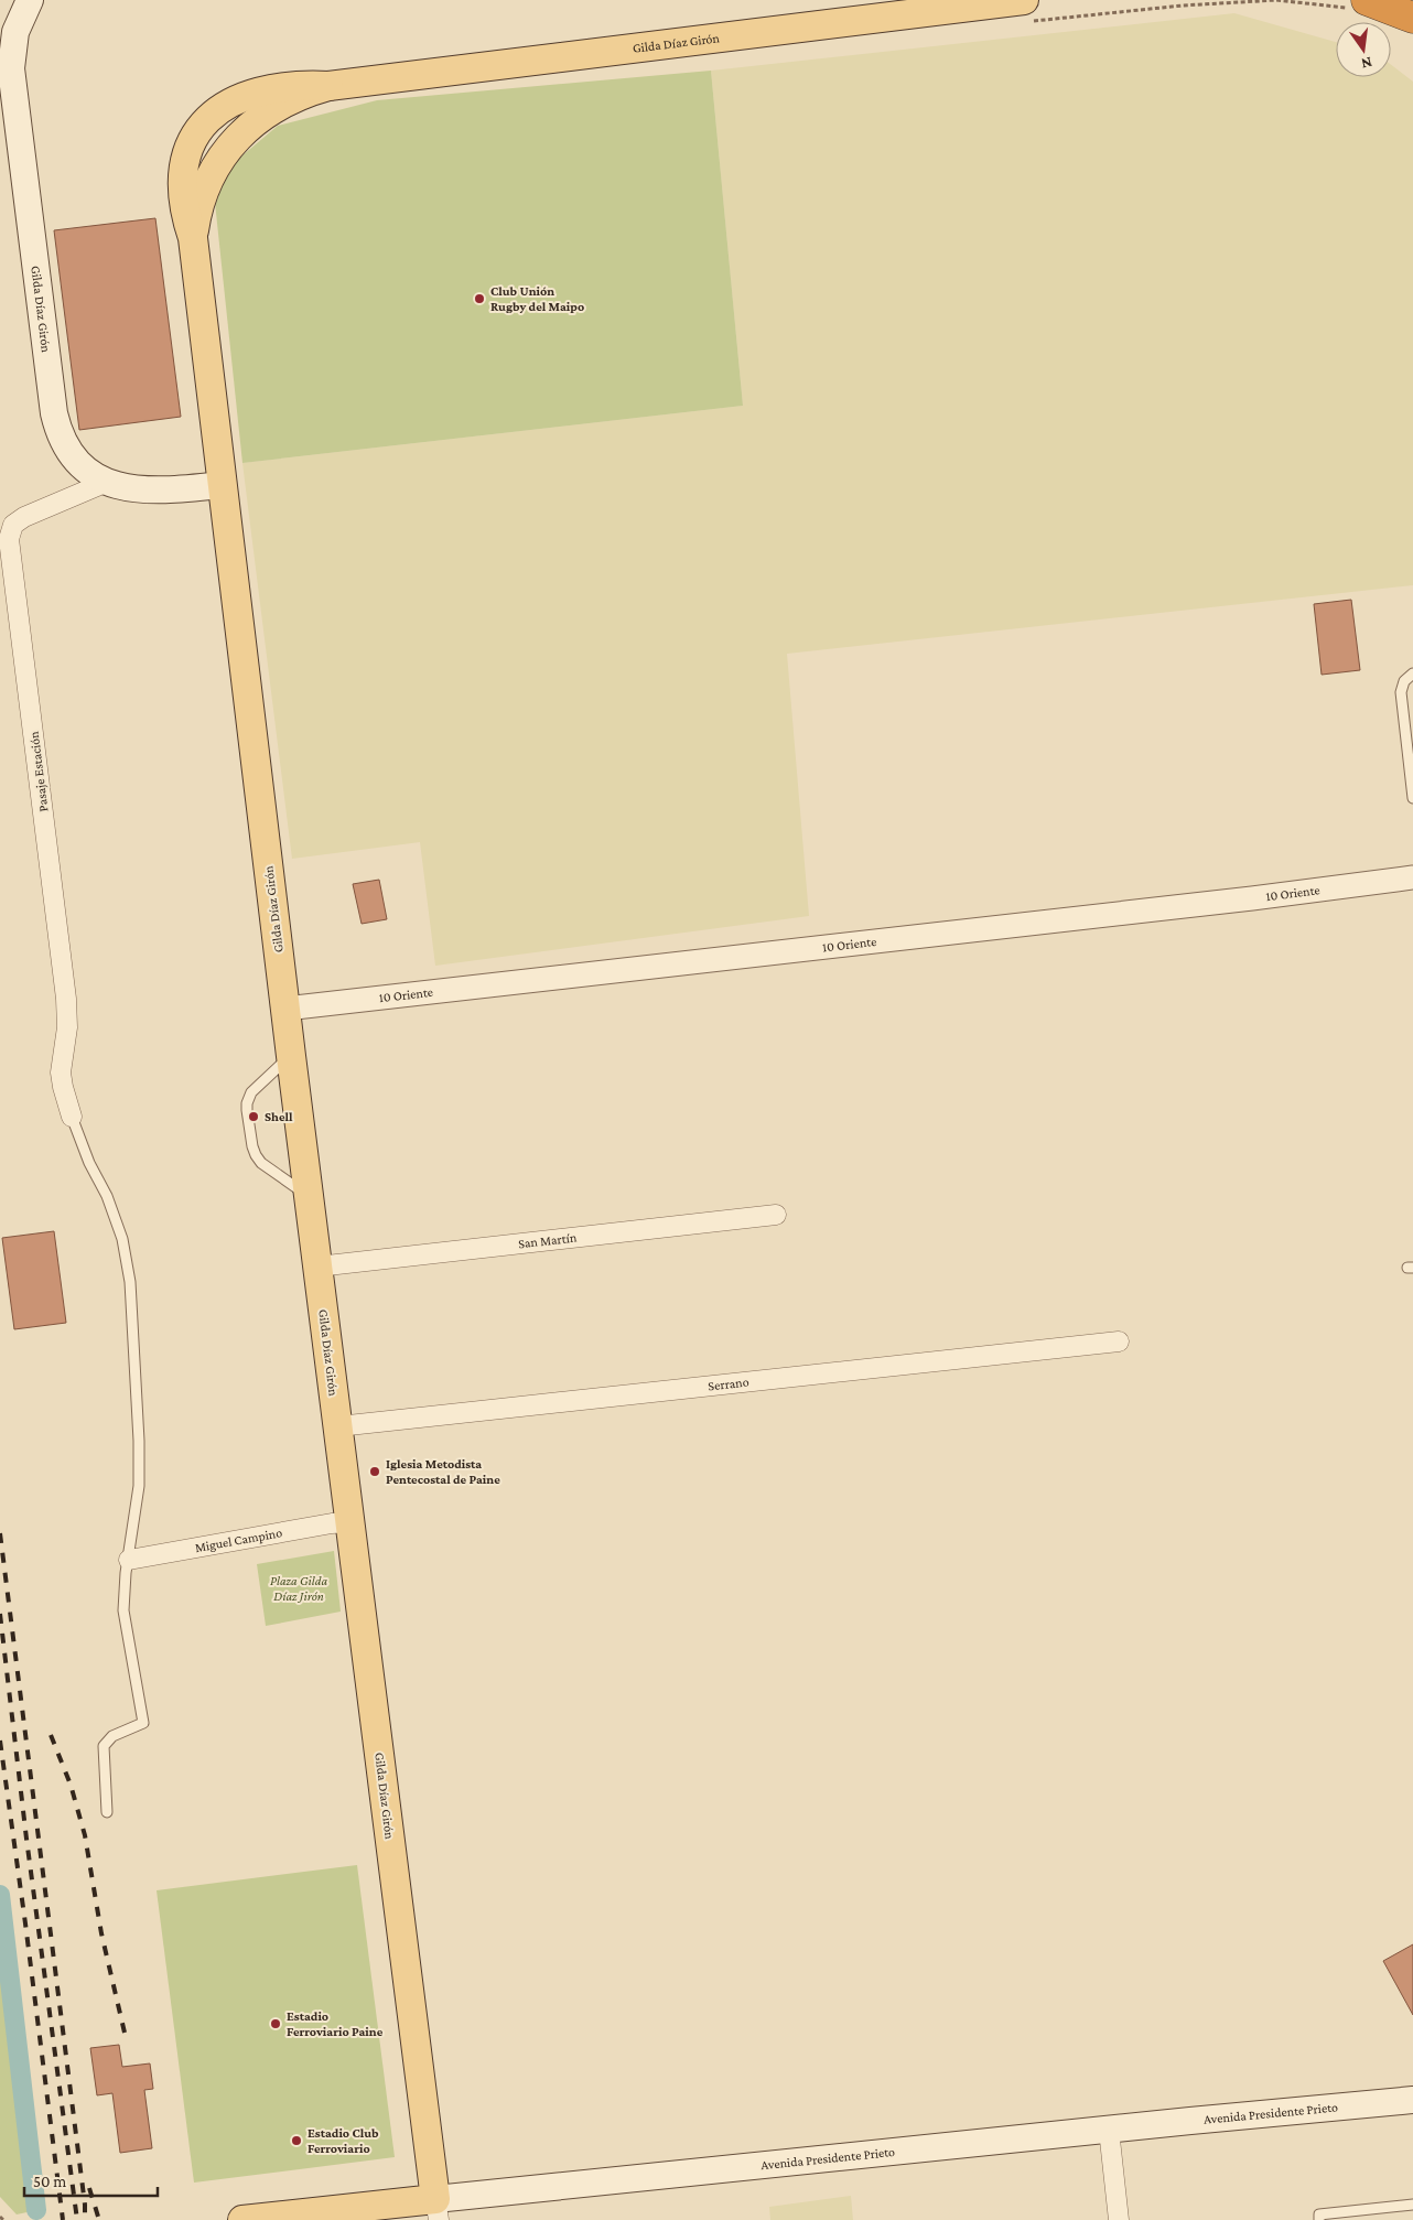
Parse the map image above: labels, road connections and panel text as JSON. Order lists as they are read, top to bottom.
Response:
{
  "streets": {
    "main road": ["Gilda Díaz Girón", "Avenida Presidente Prieto"],
    "street": [
      "Pasaje Estación",
      "10 Oriente",
      "San Martín",
      "Serrano",
      "Miguel Campino"
    ]
  },
  "crossings": [
    ["Gilda Díaz Girón", "Pasaje Estación"],
    ["Gilda Díaz Girón", "10 Oriente"],
    ["Gilda Díaz Girón", "San Martín"],
    ["Gilda Díaz Girón", "Serrano"],
    ["Gilda Díaz Girón", "Miguel Campino"],
    ["Gilda Díaz Girón", "Avenida Presidente Prieto"]
  ],
  "parks": ["Plaza Gilda Díaz Jirón"],
  "places": [
    "Club Unión Rugby del Maipo",
    "Shell",
    "Iglesia Metodista Pentecostal de Paine",
    "Estadio Ferroviario Paine",
    "Estadio Club Ferroviario"
  ],
  "scale_bar": "50 m",
  "north": "bottom"
}
